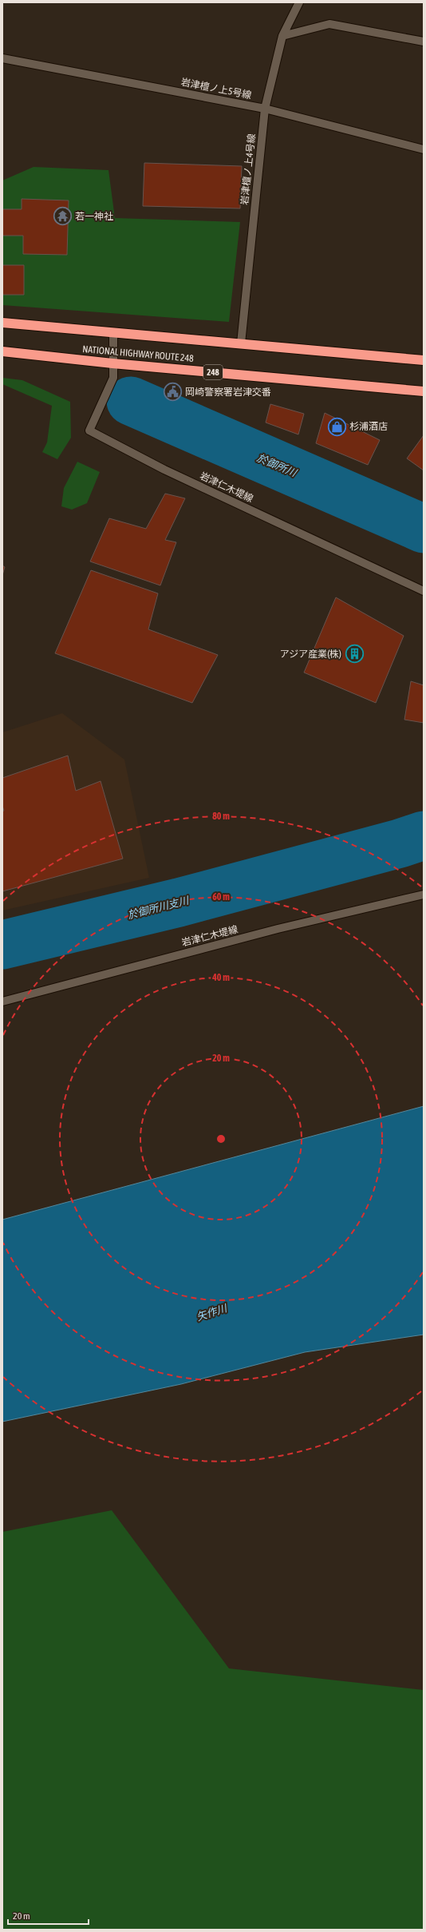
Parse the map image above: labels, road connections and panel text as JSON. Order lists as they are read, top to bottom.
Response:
{
  "streets": {
    "highway": ["NATIONAL HIGHWAY ROUTE 248", "248"],
    "street": ["岩津檀ノ上5号線", "岩津檀ノ上4号線", "岩津仁木堤線"]
  },
  "crossings": [
    ["岩津檀ノ上5号線", "岩津檀ノ上4号線"],
    ["岩津檀ノ上4号線", "NATIONAL HIGHWAY ROUTE 248"],
    ["NATIONAL HIGHWAY ROUTE 248", "岩津仁木堤線"]
  ],
  "water": ["於御所川", "於御所川支川", "矢作川"],
  "places": {
    "temple": ["若一神社"],
    "public building": ["岡崎警察署岩津交番"],
    "shop": ["杉浦酒店"],
    "building": ["アジア産業(株)"]
  },
  "scale_bar": "20 m",
  "rings": [
    "80 m",
    "60 m",
    "40 m",
    "20 m"
  ]
}
